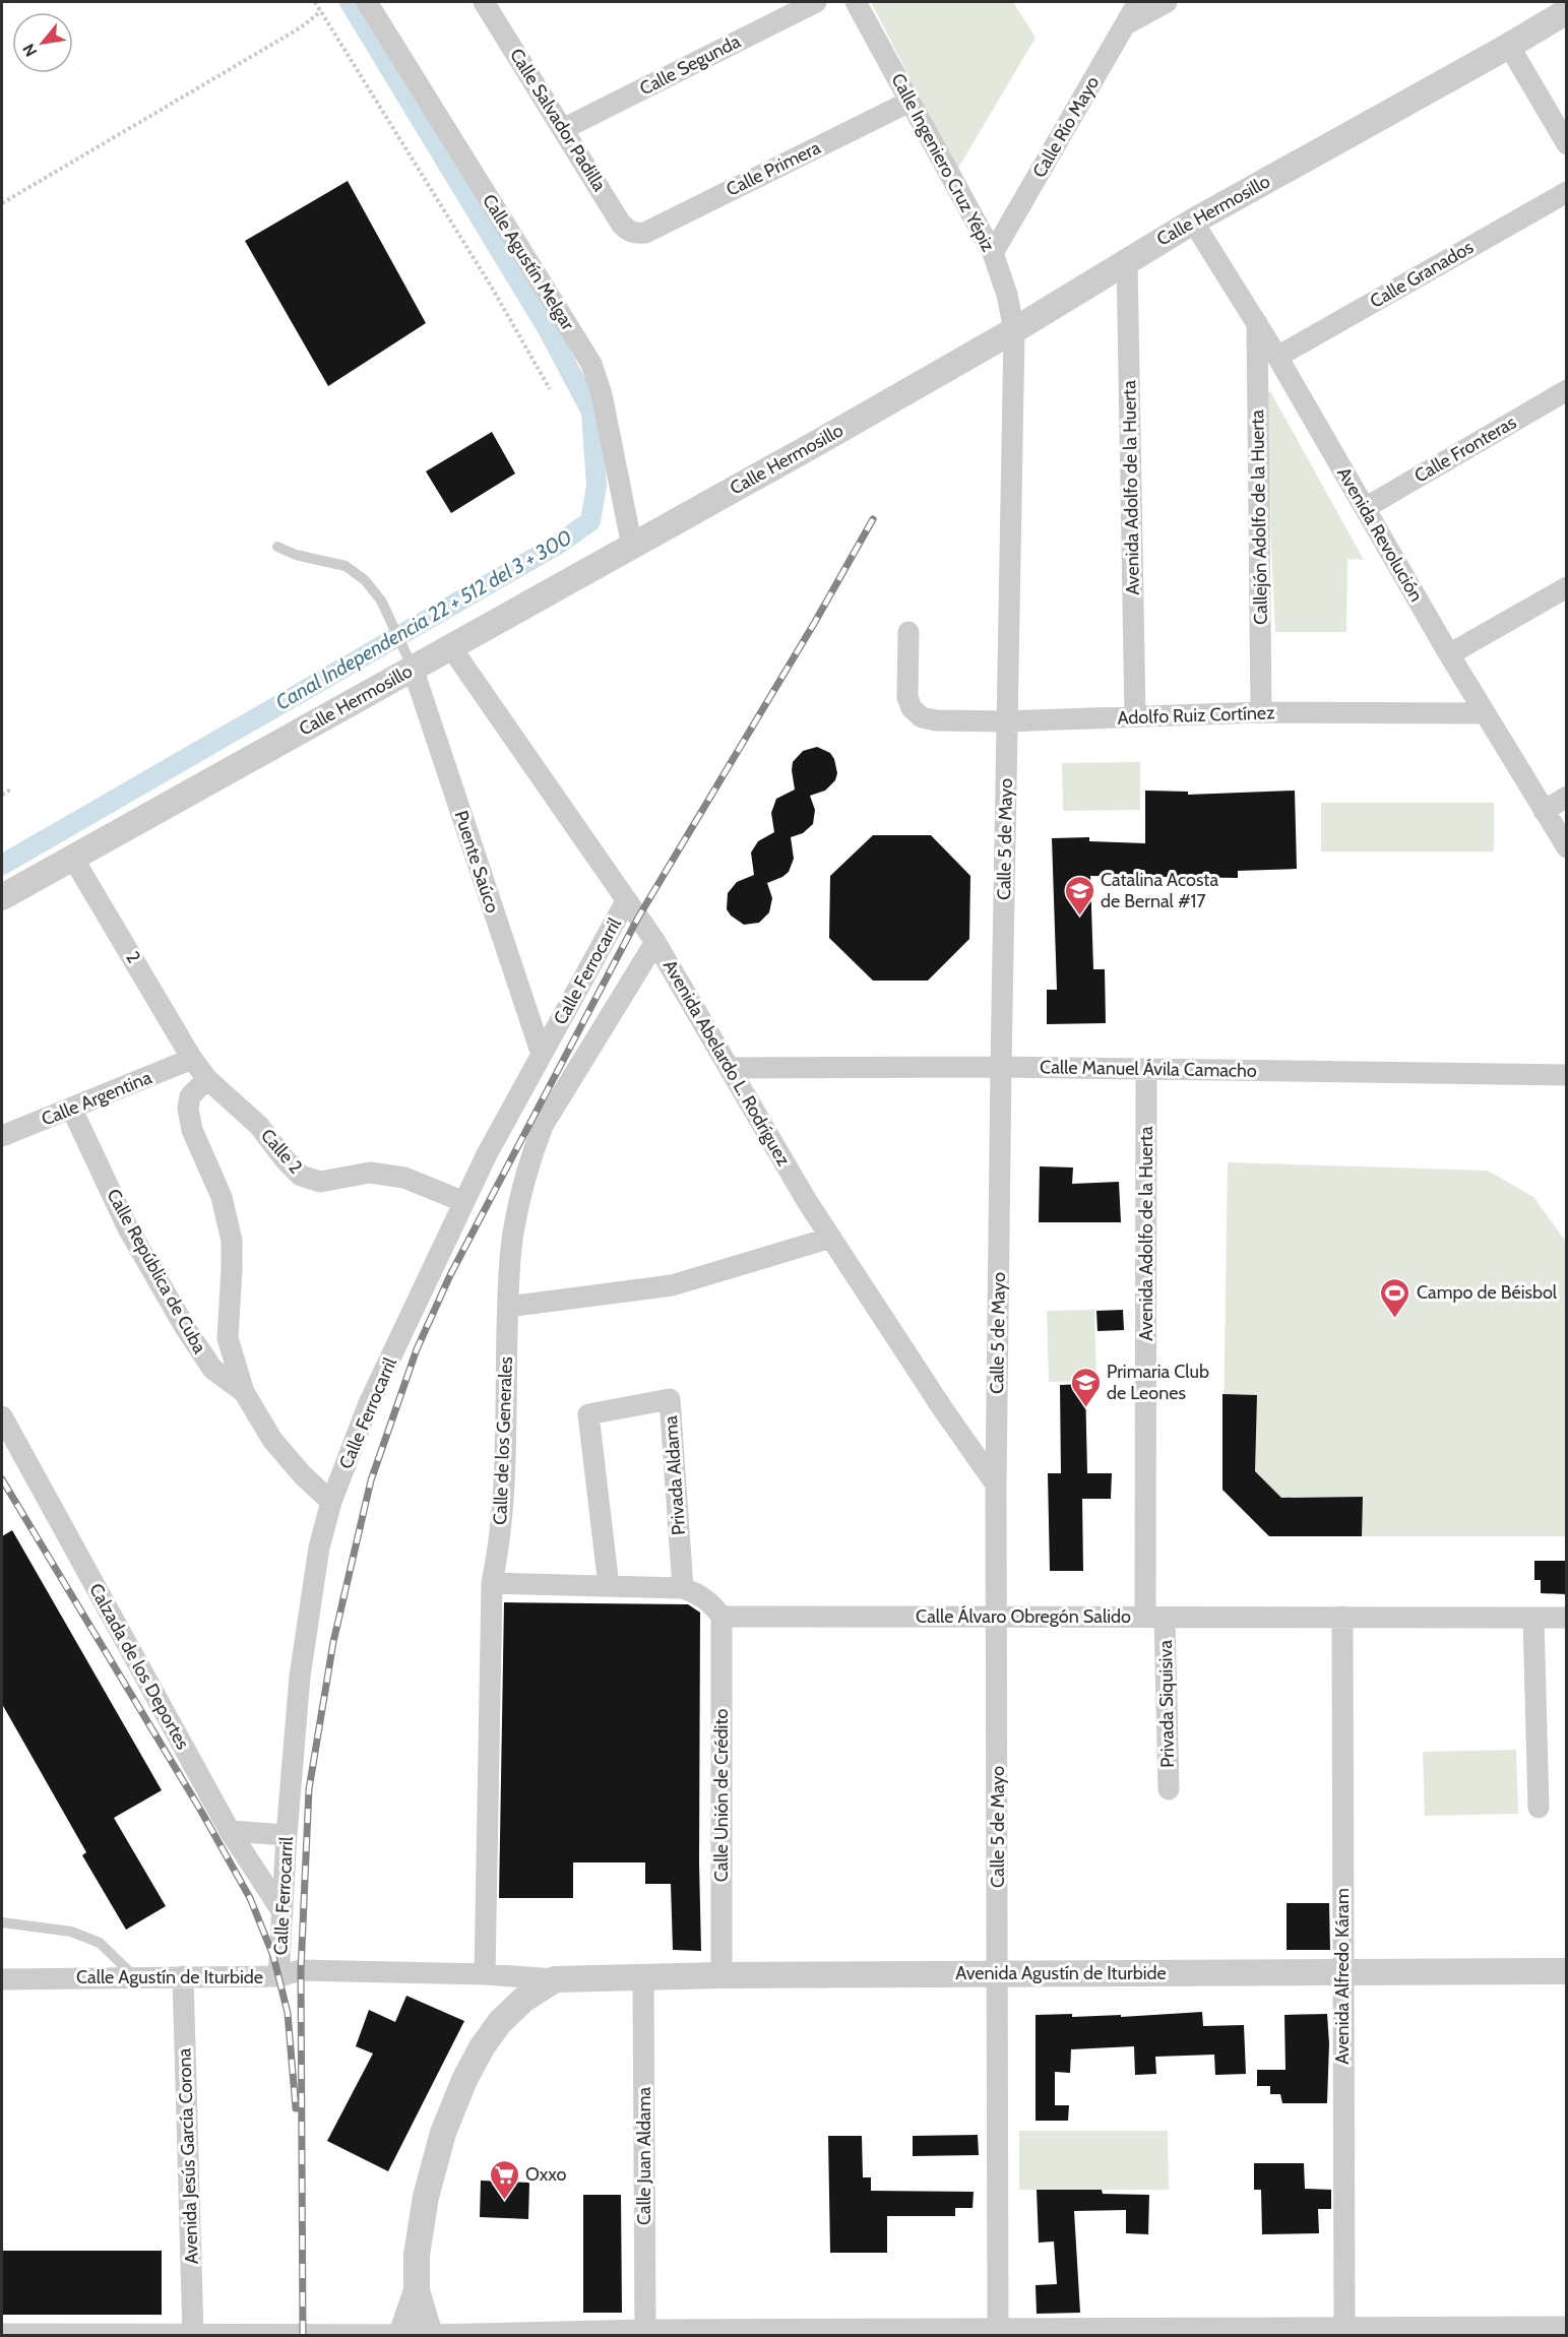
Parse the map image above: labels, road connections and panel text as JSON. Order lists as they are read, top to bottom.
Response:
{
  "streets": {
    "street": [
      "Calle Segunda",
      "Calle Salvador Padilla",
      "Calle Río Mayo",
      "Calle Ingeniero Cruz Yépiz",
      "Calle Primera",
      "Calle Hermosillo",
      "Calle Agustín Melgar",
      "Calle Granados",
      "Calle Fronteras",
      "Avenida Adolfo de la Huerta",
      "Callejón Adolfo de la Huerta",
      "Avenida Revolución",
      "Adolfo Ruiz Cortínez",
      "Calle 5 de Mayo",
      "Puente Saúco",
      "2",
      "Calle Ferrocarril",
      "Avenida Abelardo L. Rodríguez",
      "Calle Manuel Ávila Camacho",
      "Calle Argentina",
      "Calle 2",
      "Calle República de Cuba",
      "Calle de los Generales",
      "Privada Aldama",
      "Calle Álvaro Obregón Salido",
      "Calzada de los Deportes",
      "Privada Siquisiva",
      "Calle Unión de Crédito",
      "Avenida Agustín de Iturbide",
      "Avenida Alfredo Káram",
      "Calle Agustín de Iturbide",
      "Avenida Jesús García Corona",
      "Calle Juan Aldama"
    ]
  },
  "crossings": [
    ["Calle Segunda", "Calle Salvador Padilla"],
    ["Calle Salvador Padilla", "Calle Primera"],
    ["Calle Río Mayo", "Calle Ingeniero Cruz Yépiz"],
    ["Calle Ingeniero Cruz Yépiz", "Calle Primera"],
    ["Calle Ingeniero Cruz Yépiz", "Calle Hermosillo"],
    ["Calle Ingeniero Cruz Yépiz", "Calle 5 de Mayo"],
    ["Calle Hermosillo", "Calle Agustín Melgar"],
    ["Calle Hermosillo", "Avenida Adolfo de la Huerta"],
    ["Calle Hermosillo", "Avenida Revolución"],
    ["Calle Hermosillo", "Calle 5 de Mayo"],
    ["Calle Hermosillo", "Puente Saúco"],
    ["Calle Hermosillo", "2"],
    ["Calle Hermosillo", "Avenida Abelardo L. Rodríguez"],
    ["Calle Granados", "Avenida Revolución"],
    ["Calle Fronteras", "Avenida Revolución"],
    ["Avenida Adolfo de la Huerta", "Adolfo Ruiz Cortínez"],
    ["Avenida Adolfo de la Huerta", "Calle Manuel Ávila Camacho"],
    ["Avenida Adolfo de la Huerta", "Calle Álvaro Obregón Salido"],
    ["Avenida Adolfo de la Huerta", "Privada Siquisiva"],
    ["Callejón Adolfo de la Huerta", "Avenida Revolución"],
    ["Callejón Adolfo de la Huerta", "Adolfo Ruiz Cortínez"],
    ["Avenida Revolución", "Adolfo Ruiz Cortínez"],
    ["Adolfo Ruiz Cortínez", "Calle 5 de Mayo"],
    ["Calle 5 de Mayo", "Avenida Abelardo L. Rodríguez"],
    ["Calle 5 de Mayo", "Calle Manuel Ávila Camacho"],
    ["Calle 5 de Mayo", "Calle Álvaro Obregón Salido"],
    ["Calle 5 de Mayo", "Avenida Agustín de Iturbide"],
    ["Puente Saúco", "Calle Ferrocarril"],
    ["2", "Calle Argentina"],
    ["2", "Calle 2"],
    ["Calle Ferrocarril", "Avenida Abelardo L. Rodríguez"],
    ["Calle Ferrocarril", "Calle 2"],
    ["Calle Ferrocarril", "Calle República de Cuba"],
    ["Calle Ferrocarril", "Calzada de los Deportes"],
    ["Calle Ferrocarril", "Calle Agustín de Iturbide"],
    ["Avenida Abelardo L. Rodríguez", "Calle Manuel Ávila Camacho"],
    ["Avenida Abelardo L. Rodríguez", "Calle de los Generales"],
    ["Calle Argentina", "Calle 2"],
    ["Calle Argentina", "Calle República de Cuba"],
    ["Calle de los Generales", "Calle Agustín de Iturbide"],
    ["Calle Álvaro Obregón Salido", "Privada Siquisiva"],
    ["Calle Álvaro Obregón Salido", "Calle Unión de Crédito"],
    ["Calle Álvaro Obregón Salido", "Avenida Alfredo Káram"],
    ["Calle Unión de Crédito", "Avenida Agustín de Iturbide"],
    ["Avenida Agustín de Iturbide", "Avenida Alfredo Káram"],
    ["Avenida Agustín de Iturbide", "Calle Agustín de Iturbide"],
    ["Avenida Agustín de Iturbide", "Calle Juan Aldama"],
    ["Calle Agustín de Iturbide", "Avenida Jesús García Corona"]
  ],
  "water": ["Canal Independencia 22 + 512 del 3 + 300"],
  "places": {
    "school or university": ["Catalina Acosta de Bernal #17", "Primaria Club de Leones"],
    "sports": ["Campo de Béisbol"],
    "supermarket": ["Oxxo"]
  },
  "north": "bottom left"
}
